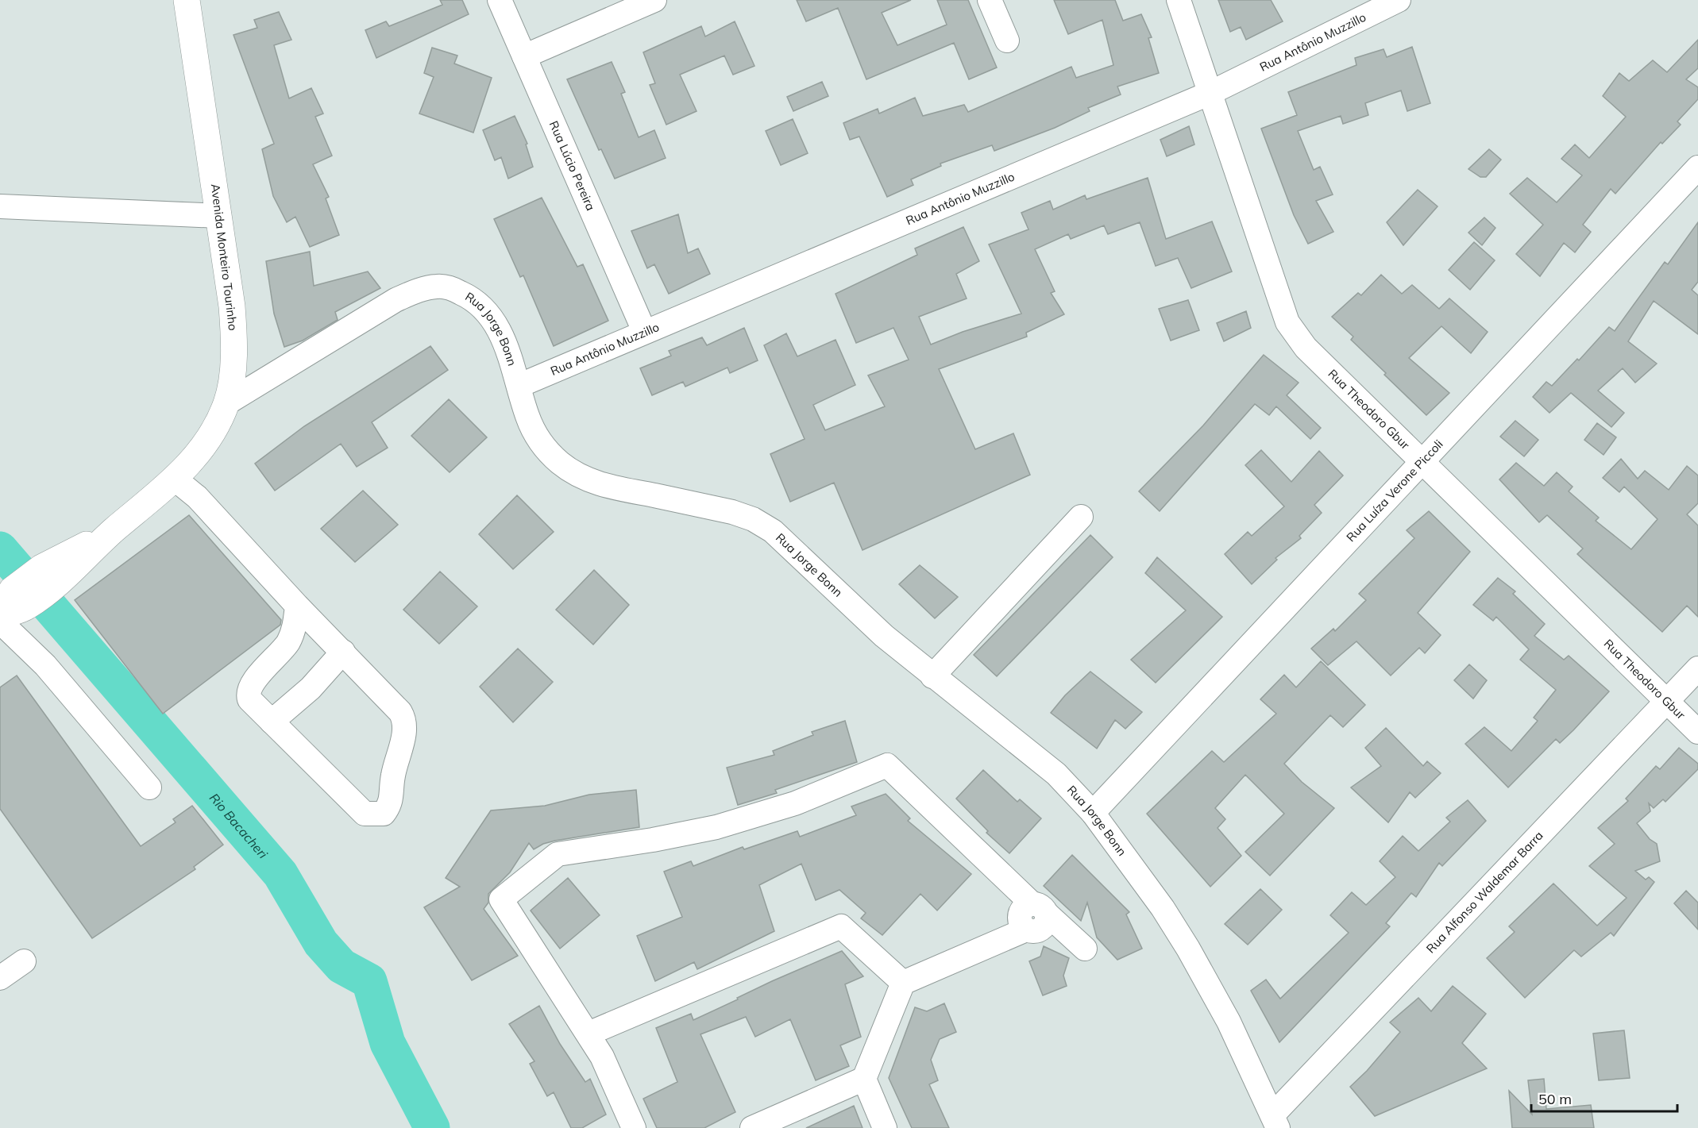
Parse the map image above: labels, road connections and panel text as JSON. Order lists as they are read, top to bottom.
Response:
{
  "streets": {
    "main road": ["Avenida Monteiro Tourinho"],
    "street": [
      "Rua Antônio Muzzillo",
      "Rua Lúcio Pereira",
      "Rua Jorge Bonn",
      "Rua Theodoro Gbur",
      "Rua Luíza Verone Piccoli",
      "Rua Alfonso Waldemar Barra"
    ]
  },
  "crossings": [
    ["Rua Antônio Muzzillo", "Rua Lúcio Pereira"],
    ["Rua Antônio Muzzillo", "Rua Jorge Bonn"],
    ["Rua Antônio Muzzillo", "Rua Theodoro Gbur"],
    ["Avenida Monteiro Tourinho", "Rua Jorge Bonn"],
    ["Rua Jorge Bonn", "Rua Luíza Verone Piccoli"],
    ["Rua Jorge Bonn", "Rua Alfonso Waldemar Barra"],
    ["Rua Theodoro Gbur", "Rua Luíza Verone Piccoli"],
    ["Rua Theodoro Gbur", "Rua Alfonso Waldemar Barra"]
  ],
  "water": ["Rio Bacacheri"],
  "scale_bar": "50 m"
}
